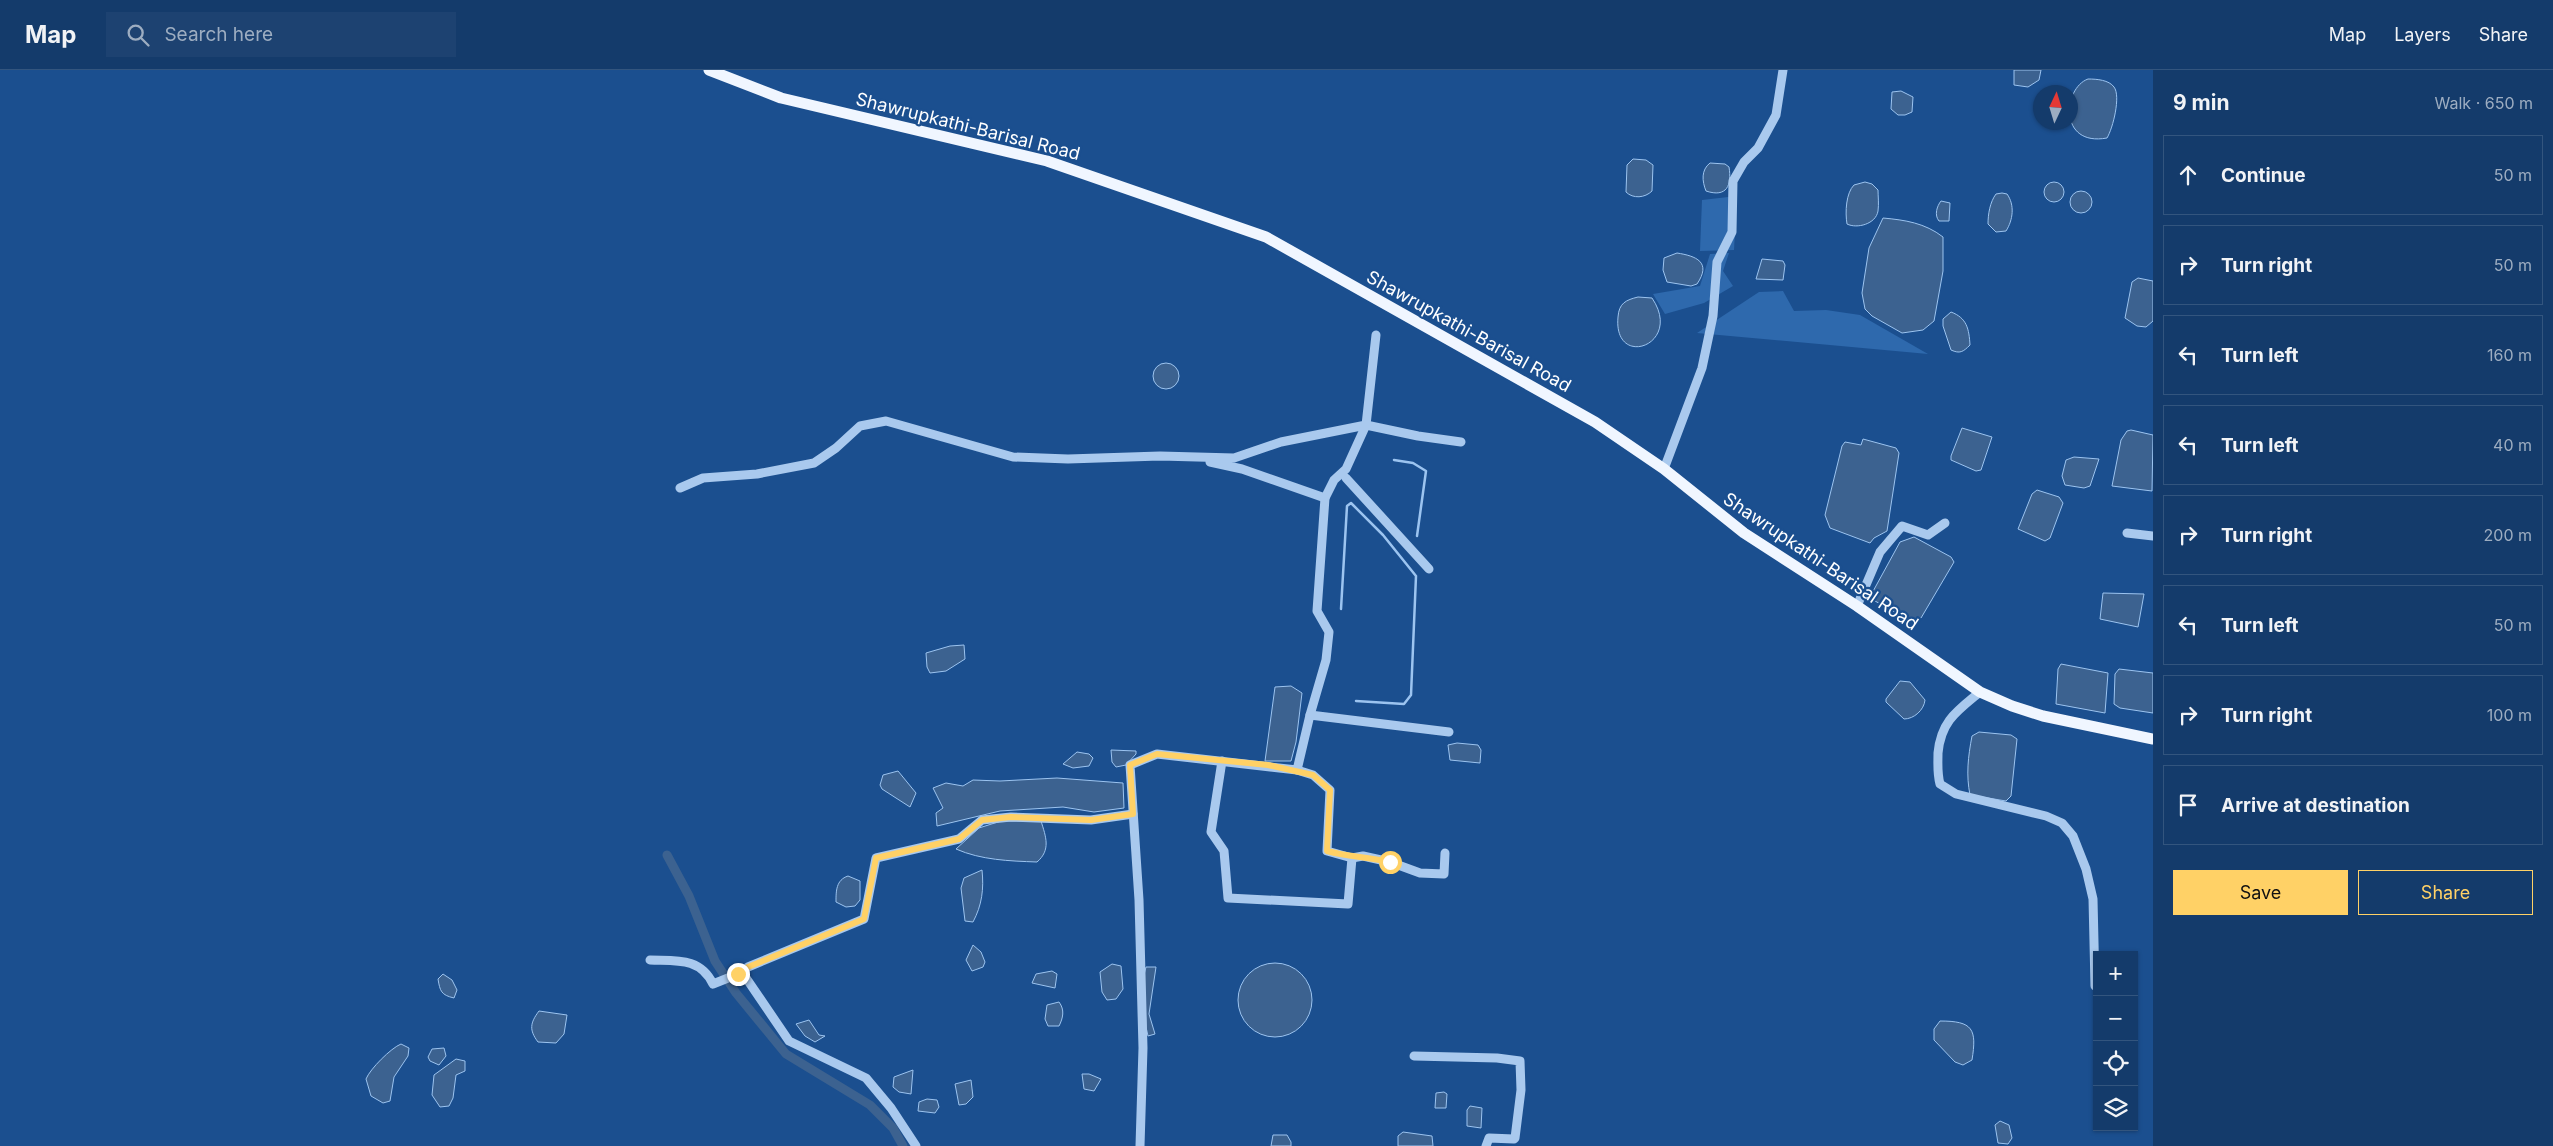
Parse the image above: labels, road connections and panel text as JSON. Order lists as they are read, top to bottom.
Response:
{
  "streets": {
    "main road": ["Shawrupkathi-Barisal Road"]
  },
  "north": "top",
  "page": {
    "header": "Map",
    "search": "Search here",
    "nav": ["Map", "Layers", "Share"],
    "heading": ["9 min", "Walk · 650 m"],
    "list": [
      ["Continue", "50 m"],
      ["Turn right", "50 m"],
      ["Turn left", "160 m"],
      ["Turn left", "40 m"],
      ["Turn right", "200 m"],
      ["Turn left", "50 m"],
      ["Turn right", "100 m"],
      "Arrive at destination"
    ],
    "buttons": ["Save", "Share"],
    "map_buttons": ["+", "−"]
  }
}
